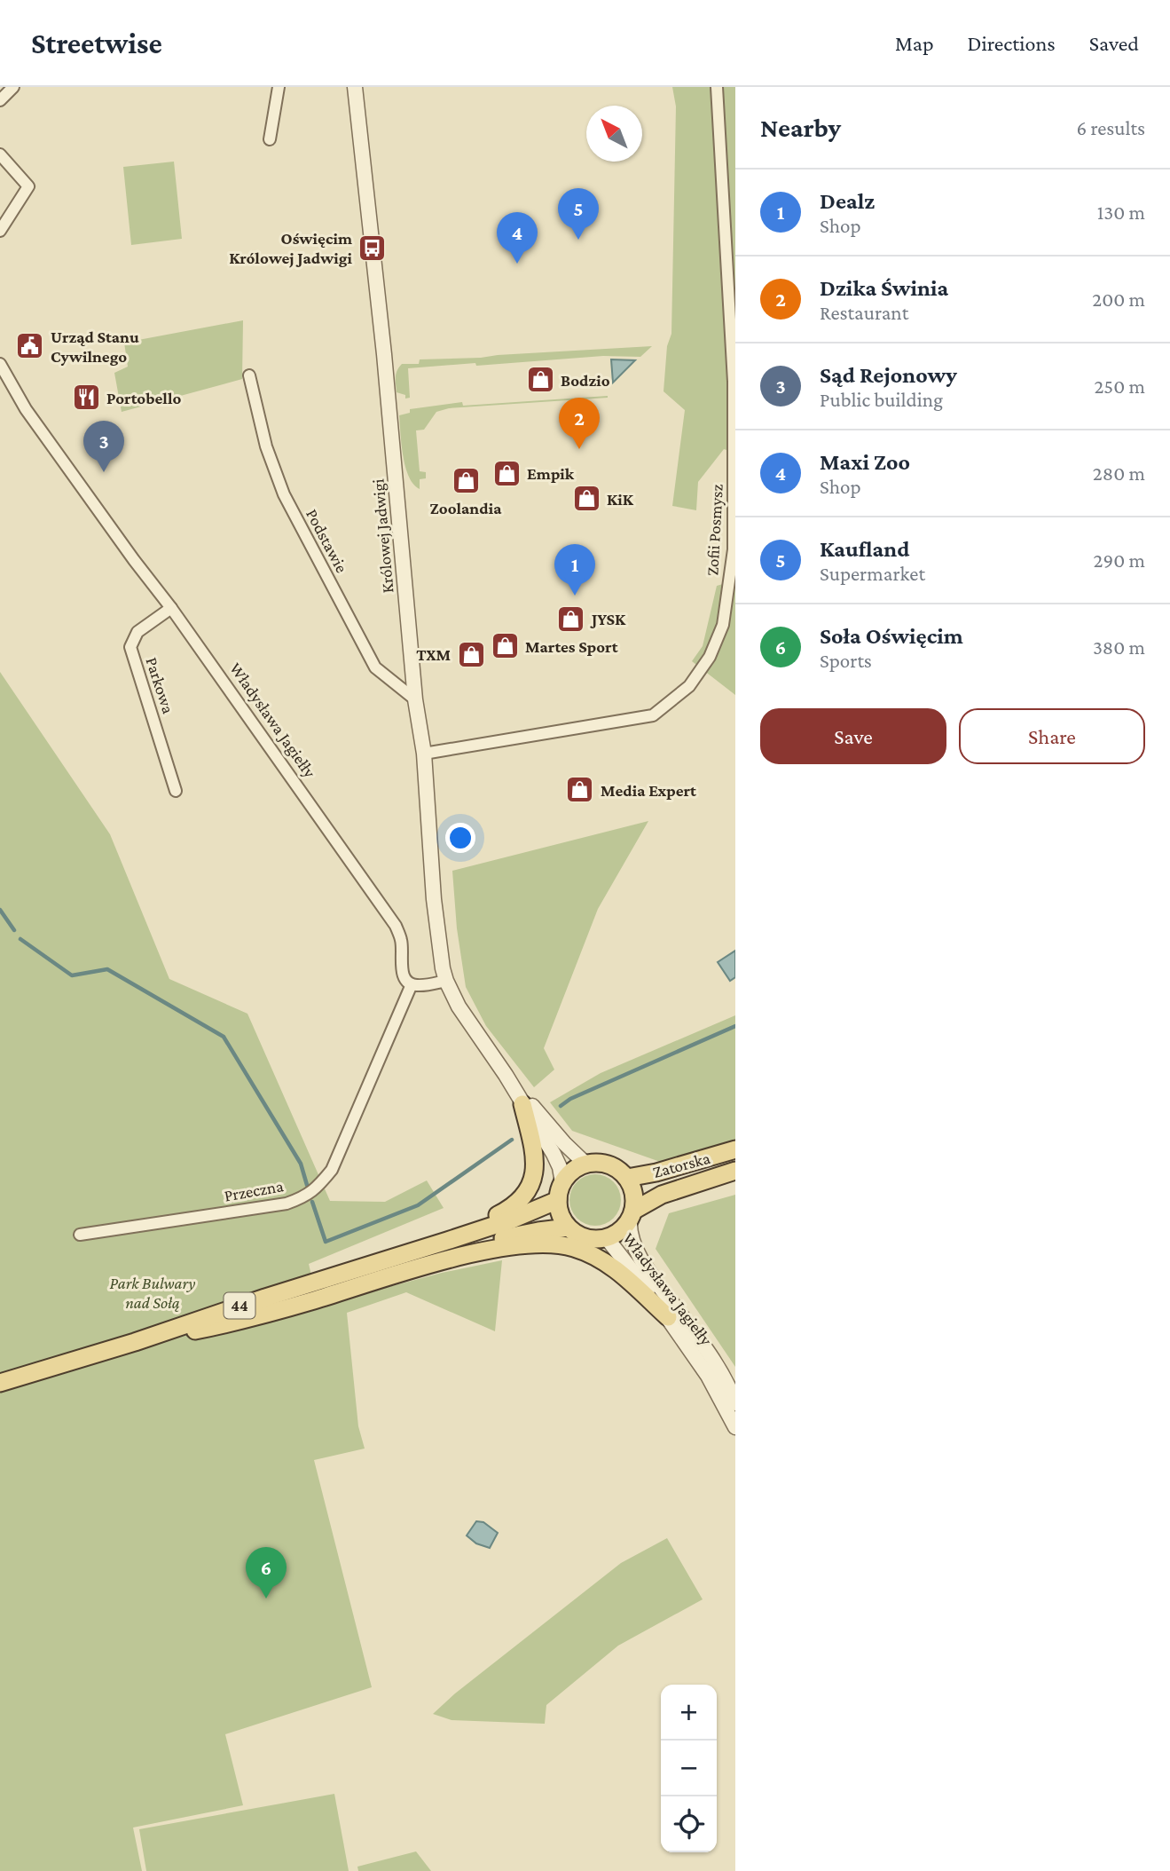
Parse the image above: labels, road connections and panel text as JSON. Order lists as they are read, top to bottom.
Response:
{
  "streets": {
    "main road": ["Zatorska", "44"],
    "street": [
      "Zofii Posmysz",
      "Królowej Jadwigi",
      "Podstawie",
      "Parkowa",
      "Władysława Jagiełły",
      "Przeczna"
    ]
  },
  "crossings": [
    ["Zofii Posmysz", "Królowej Jadwigi"],
    ["Królowej Jadwigi", "Podstawie"],
    ["Parkowa", "Władysława Jagiełły"],
    ["Władysława Jagiełły", "Zatorska"],
    ["Władysława Jagiełły", "Przeczna"],
    ["Władysława Jagiełły", "44"],
    ["Zatorska", "44"]
  ],
  "parks": ["Park Bulwary nad Sołą"],
  "places": {
    "bus stop": ["Oświęcim Królowej Jadwigi"],
    "public building": ["Urząd Stanu Cywilnego"],
    "shop": [
      "Bodzio",
      "Empik",
      "Zoolandia",
      "KiK",
      "JYSK",
      "Martes Sport",
      "TXM",
      "Media Expert"
    ],
    "restaurant": ["Portobello"]
  },
  "north": "top left",
  "page": {
    "header": "Streetwise",
    "nav": ["Map", "Directions", "Saved"],
    "heading": ["Nearby", "6 results"],
    "list": [
      {
        "mark": "1",
        "name": "Dealz",
        "note": "Shop",
        "value": "130 m"
      },
      {
        "mark": "2",
        "name": "Dzika Świnia",
        "note": "Restaurant",
        "value": "200 m"
      },
      {
        "mark": "3",
        "name": "Sąd Rejonowy",
        "note": "Public building",
        "value": "250 m"
      },
      {
        "mark": "4",
        "name": "Maxi Zoo",
        "note": "Shop",
        "value": "280 m"
      },
      {
        "mark": "5",
        "name": "Kaufland",
        "note": "Supermarket",
        "value": "290 m"
      },
      {
        "mark": "6",
        "name": "Soła Oświęcim",
        "note": "Sports",
        "value": "380 m"
      }
    ],
    "pins": [
      "5",
      "4",
      "2",
      "3",
      "1",
      "6"
    ],
    "buttons": ["Save", "Share"],
    "map_buttons": ["+", "−"]
  }
}
